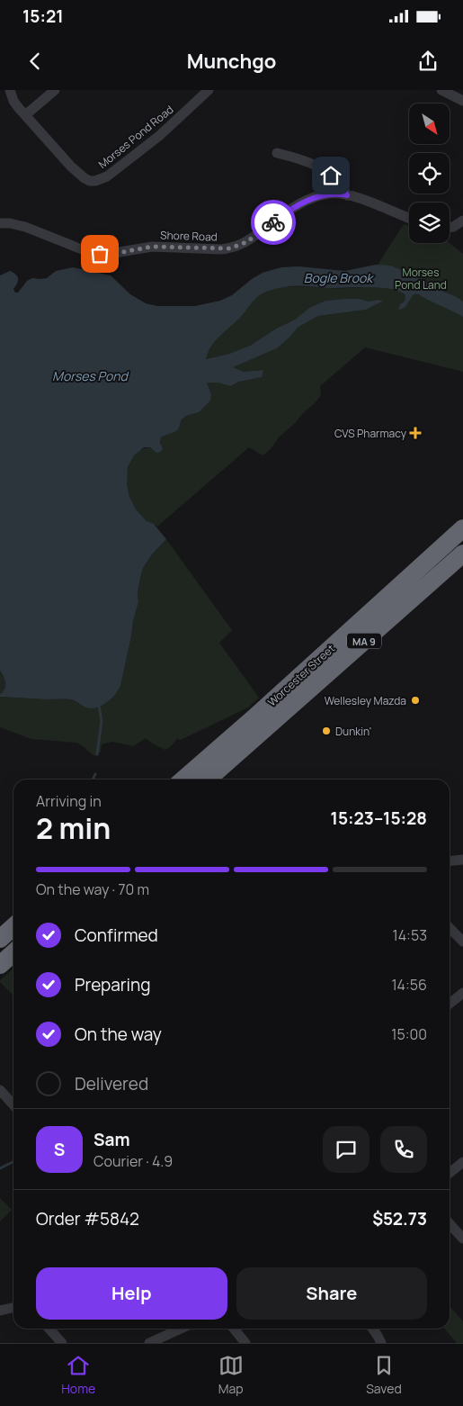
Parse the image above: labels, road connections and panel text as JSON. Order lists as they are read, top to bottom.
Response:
{
  "streets": {
    "highway": ["MA 9", "Worcester Street"],
    "street": ["Morses Pond Road", "Shore Road"]
  },
  "water": ["Bogle Brook", "Morses Pond"],
  "parks": ["Morses Pond Land"],
  "places": {
    "health": ["CVS Pharmacy"],
    "other": ["Wellesley Mazda", "Dunkin'"]
  },
  "north": "bottom right",
  "page": {
    "status": "15:21",
    "header": "Munchgo",
    "heading": ["2 min", "Arriving in", "15:23–15:28"],
    "panel": [
      "Sam",
      "Courier · 4.9",
      "Order #5842",
      "$52.73"
    ],
    "bar": "On the way · 70 m",
    "list": [
      ["Confirmed", "14:53"],
      ["Preparing", "14:56"],
      ["On the way", "15:00"],
      "Delivered"
    ],
    "round": "S",
    "buttons": ["Help", "Share"],
    "tabs": ["Home", "Map", "Saved"]
  }
}
